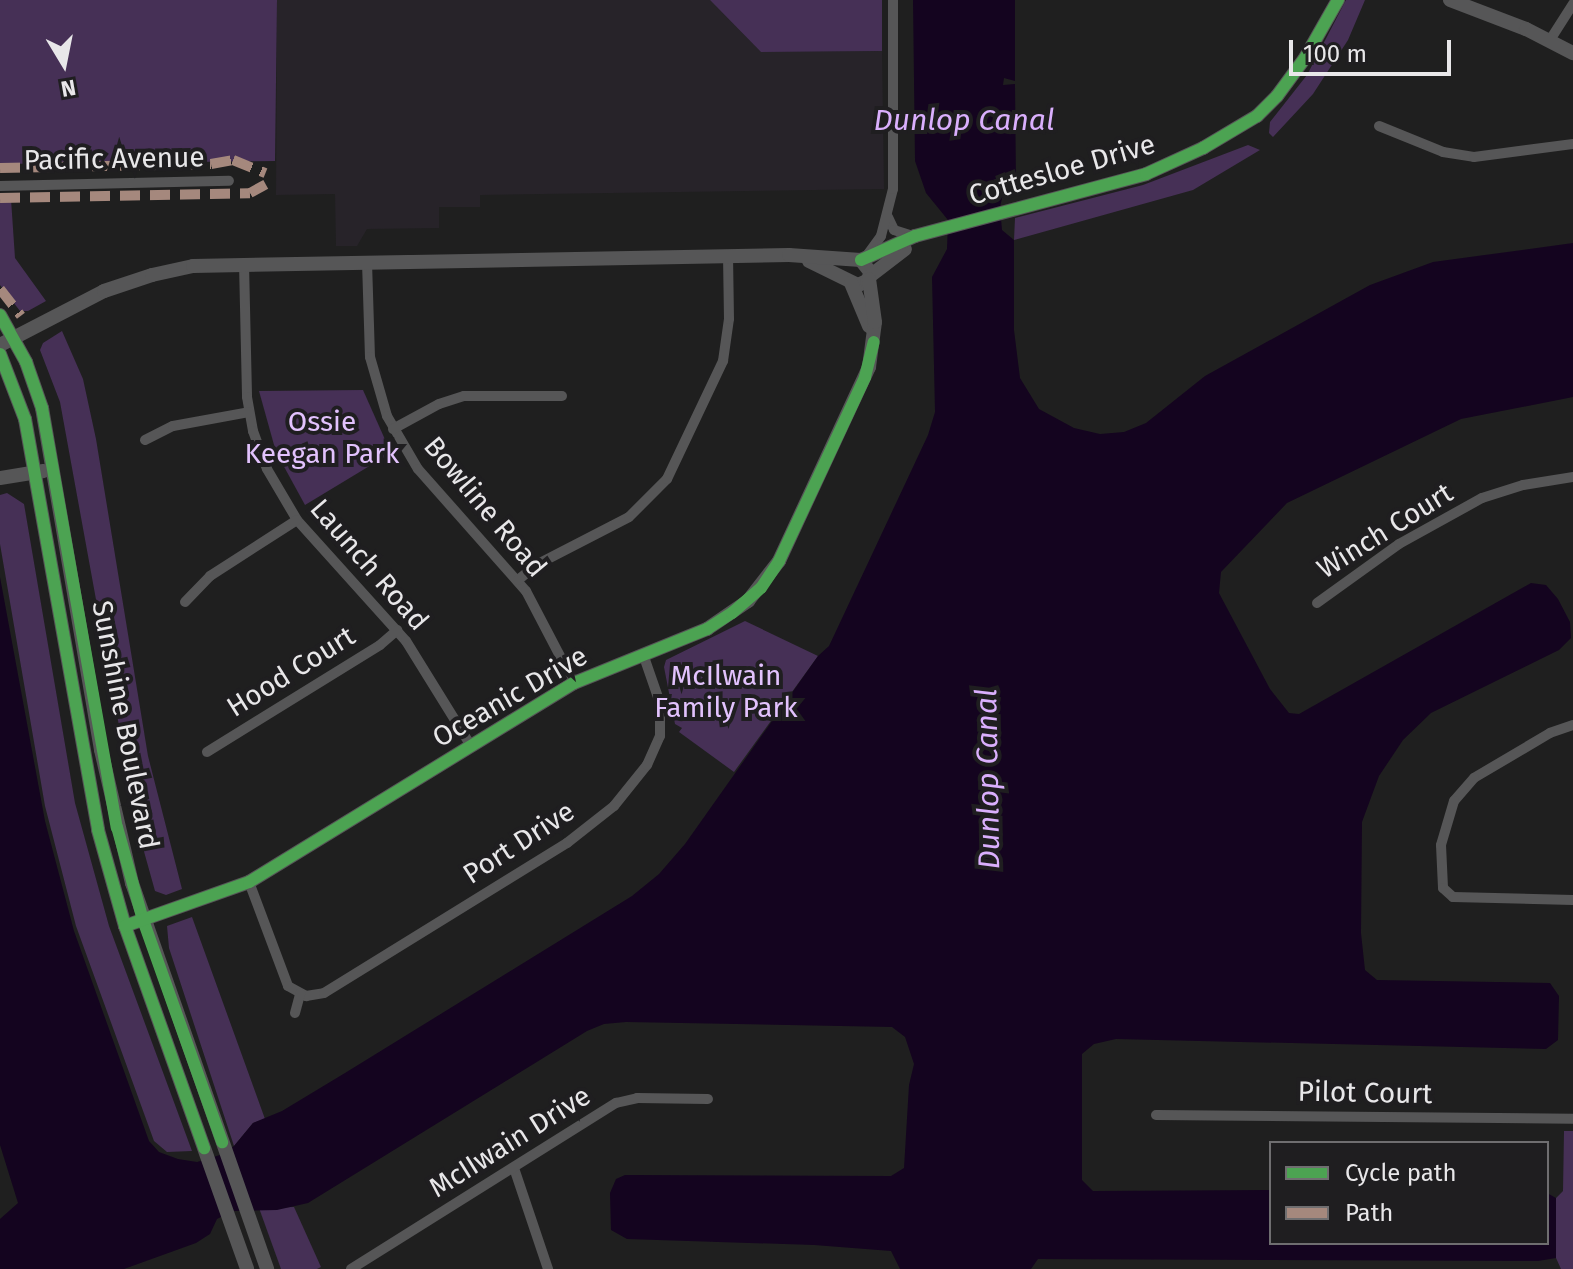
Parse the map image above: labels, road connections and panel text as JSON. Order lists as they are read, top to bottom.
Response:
{
  "streets": {
    "main road": ["Cottesloe Drive", "Oceanic Drive", "Sunshine Boulevard"],
    "street": [
      "Pacific Avenue",
      "Bowline Road",
      "Winch Court",
      "Launch Road",
      "Hood Court",
      "Port Drive",
      "Pilot Court",
      "McIIwain Drive"
    ]
  },
  "crossings": [
    ["Cottesloe Drive", "Oceanic Drive"],
    ["Bowline Road", "Oceanic Drive"],
    ["Launch Road", "Hood Court"],
    ["Launch Road", "Oceanic Drive"],
    ["Oceanic Drive", "Sunshine Boulevard"],
    ["Oceanic Drive", "Port Drive"]
  ],
  "water": ["Dunlop Canal"],
  "parks": ["Ossie Keegan Park", "McIlwain Family Park"],
  "legend": ["Cycle path", "Path"],
  "scale_bar": "100 m",
  "north": "bottom"
}
